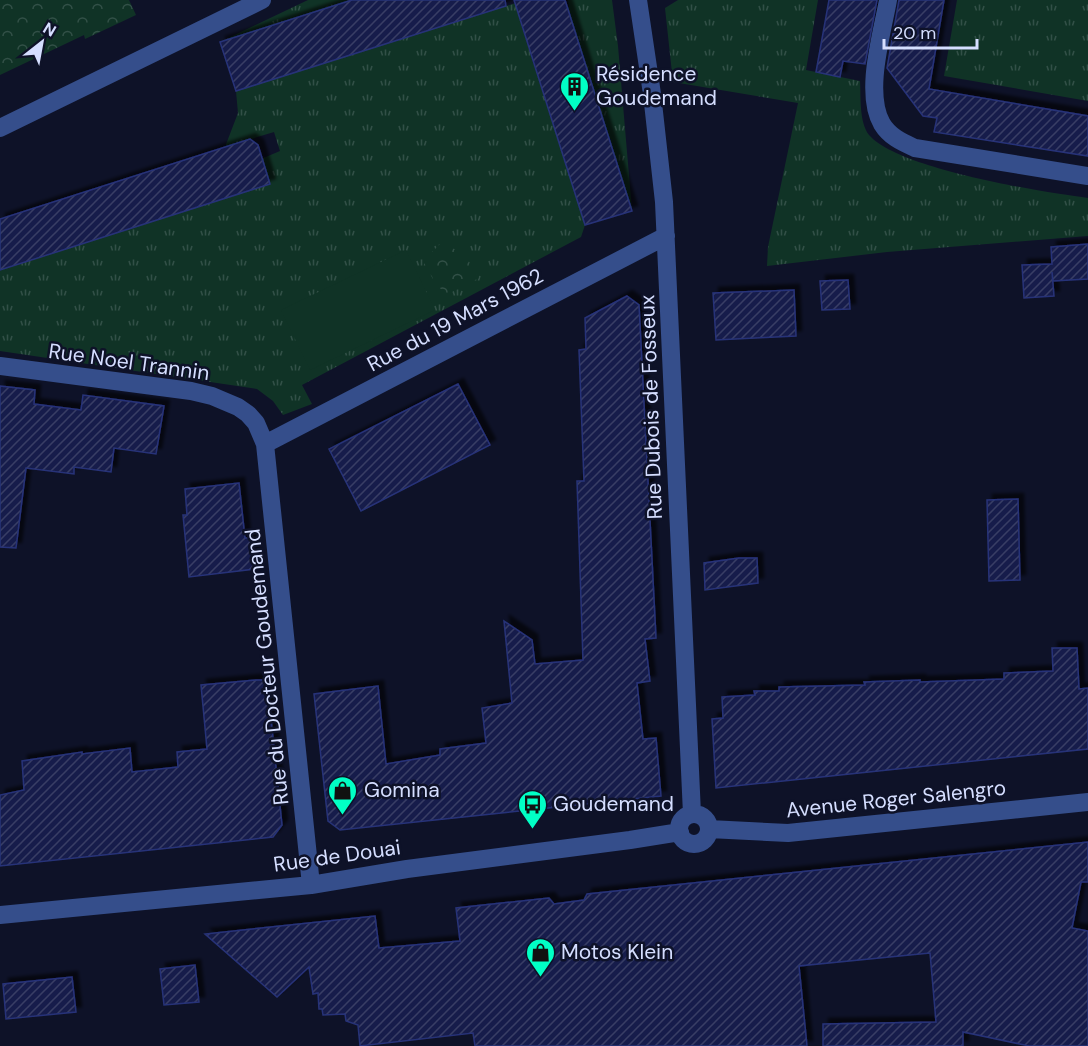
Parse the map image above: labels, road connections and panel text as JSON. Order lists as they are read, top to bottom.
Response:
{
  "streets": {
    "street": [
      "Rue du 19 Mars 1962",
      "Rue Noel Trannin",
      "Rue Dubois de Fosseux",
      "Rue du Docteur Goudemand",
      "Avenue Roger Salengro",
      "Rue de Douai"
    ]
  },
  "crossings": [
    ["Rue du 19 Mars 1962", "Rue Noel Trannin"],
    ["Rue du 19 Mars 1962", "Rue Dubois de Fosseux"],
    ["Rue du 19 Mars 1962", "Rue du Docteur Goudemand"],
    ["Rue Noel Trannin", "Rue du Docteur Goudemand"],
    ["Rue Dubois de Fosseux", "Avenue Roger Salengro"],
    ["Rue Dubois de Fosseux", "Rue de Douai"],
    ["Rue du Docteur Goudemand", "Rue de Douai"],
    ["Avenue Roger Salengro", "Rue de Douai"]
  ],
  "places": {
    "building": ["Résidence Goudemand"],
    "shop": ["Gomina", "Motos Klein"],
    "bus stop": ["Goudemand"]
  },
  "scale_bar": "20 m",
  "north": "top right"
}
